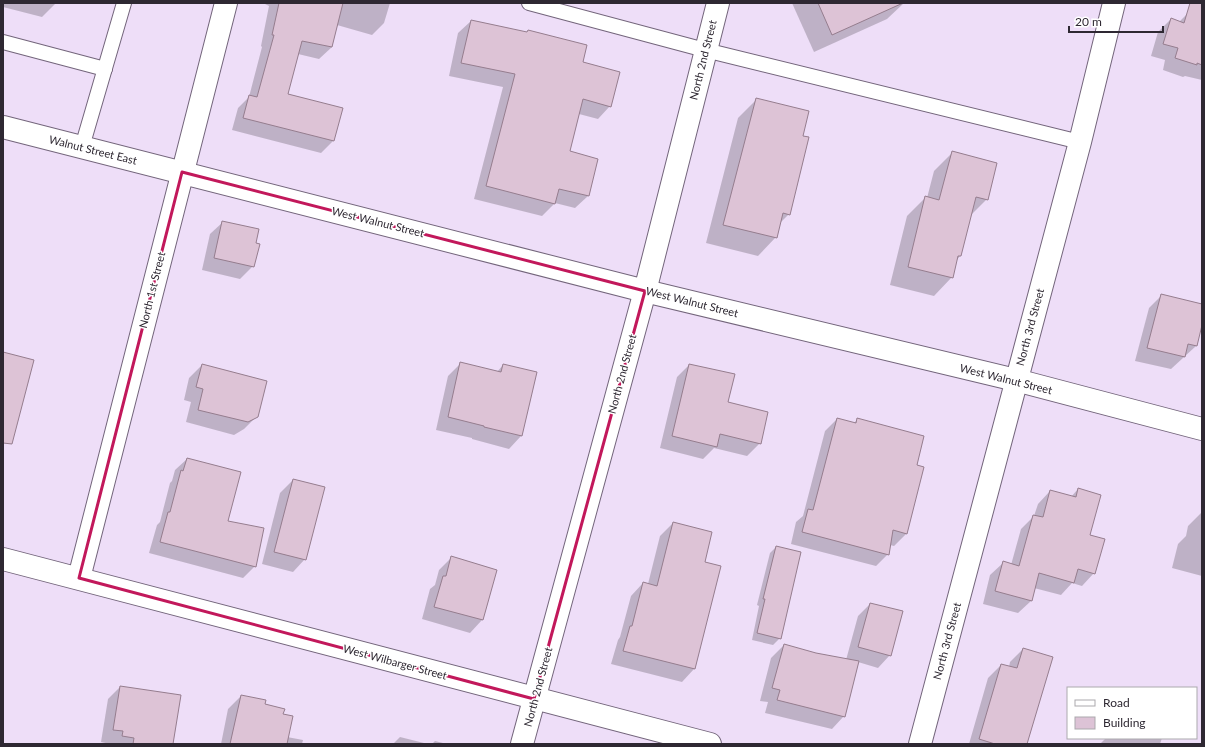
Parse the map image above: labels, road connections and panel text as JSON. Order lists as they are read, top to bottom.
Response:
{
  "streets": {
    "street": [
      "North 2nd Street",
      "Walnut Street East",
      "West Walnut Street",
      "North 1st Street",
      "North 3rd Street",
      "West Wilbarger Street"
    ]
  },
  "crossings": [
    ["North 2nd Street", "West Walnut Street"],
    ["North 2nd Street", "West Wilbarger Street"],
    ["Walnut Street East", "West Walnut Street"],
    ["Walnut Street East", "North 1st Street"],
    ["West Walnut Street", "North 1st Street"],
    ["West Walnut Street", "North 3rd Street"],
    ["North 1st Street", "West Wilbarger Street"]
  ],
  "legend": ["Road", "Building"],
  "scale_bar": "20 m"
}
